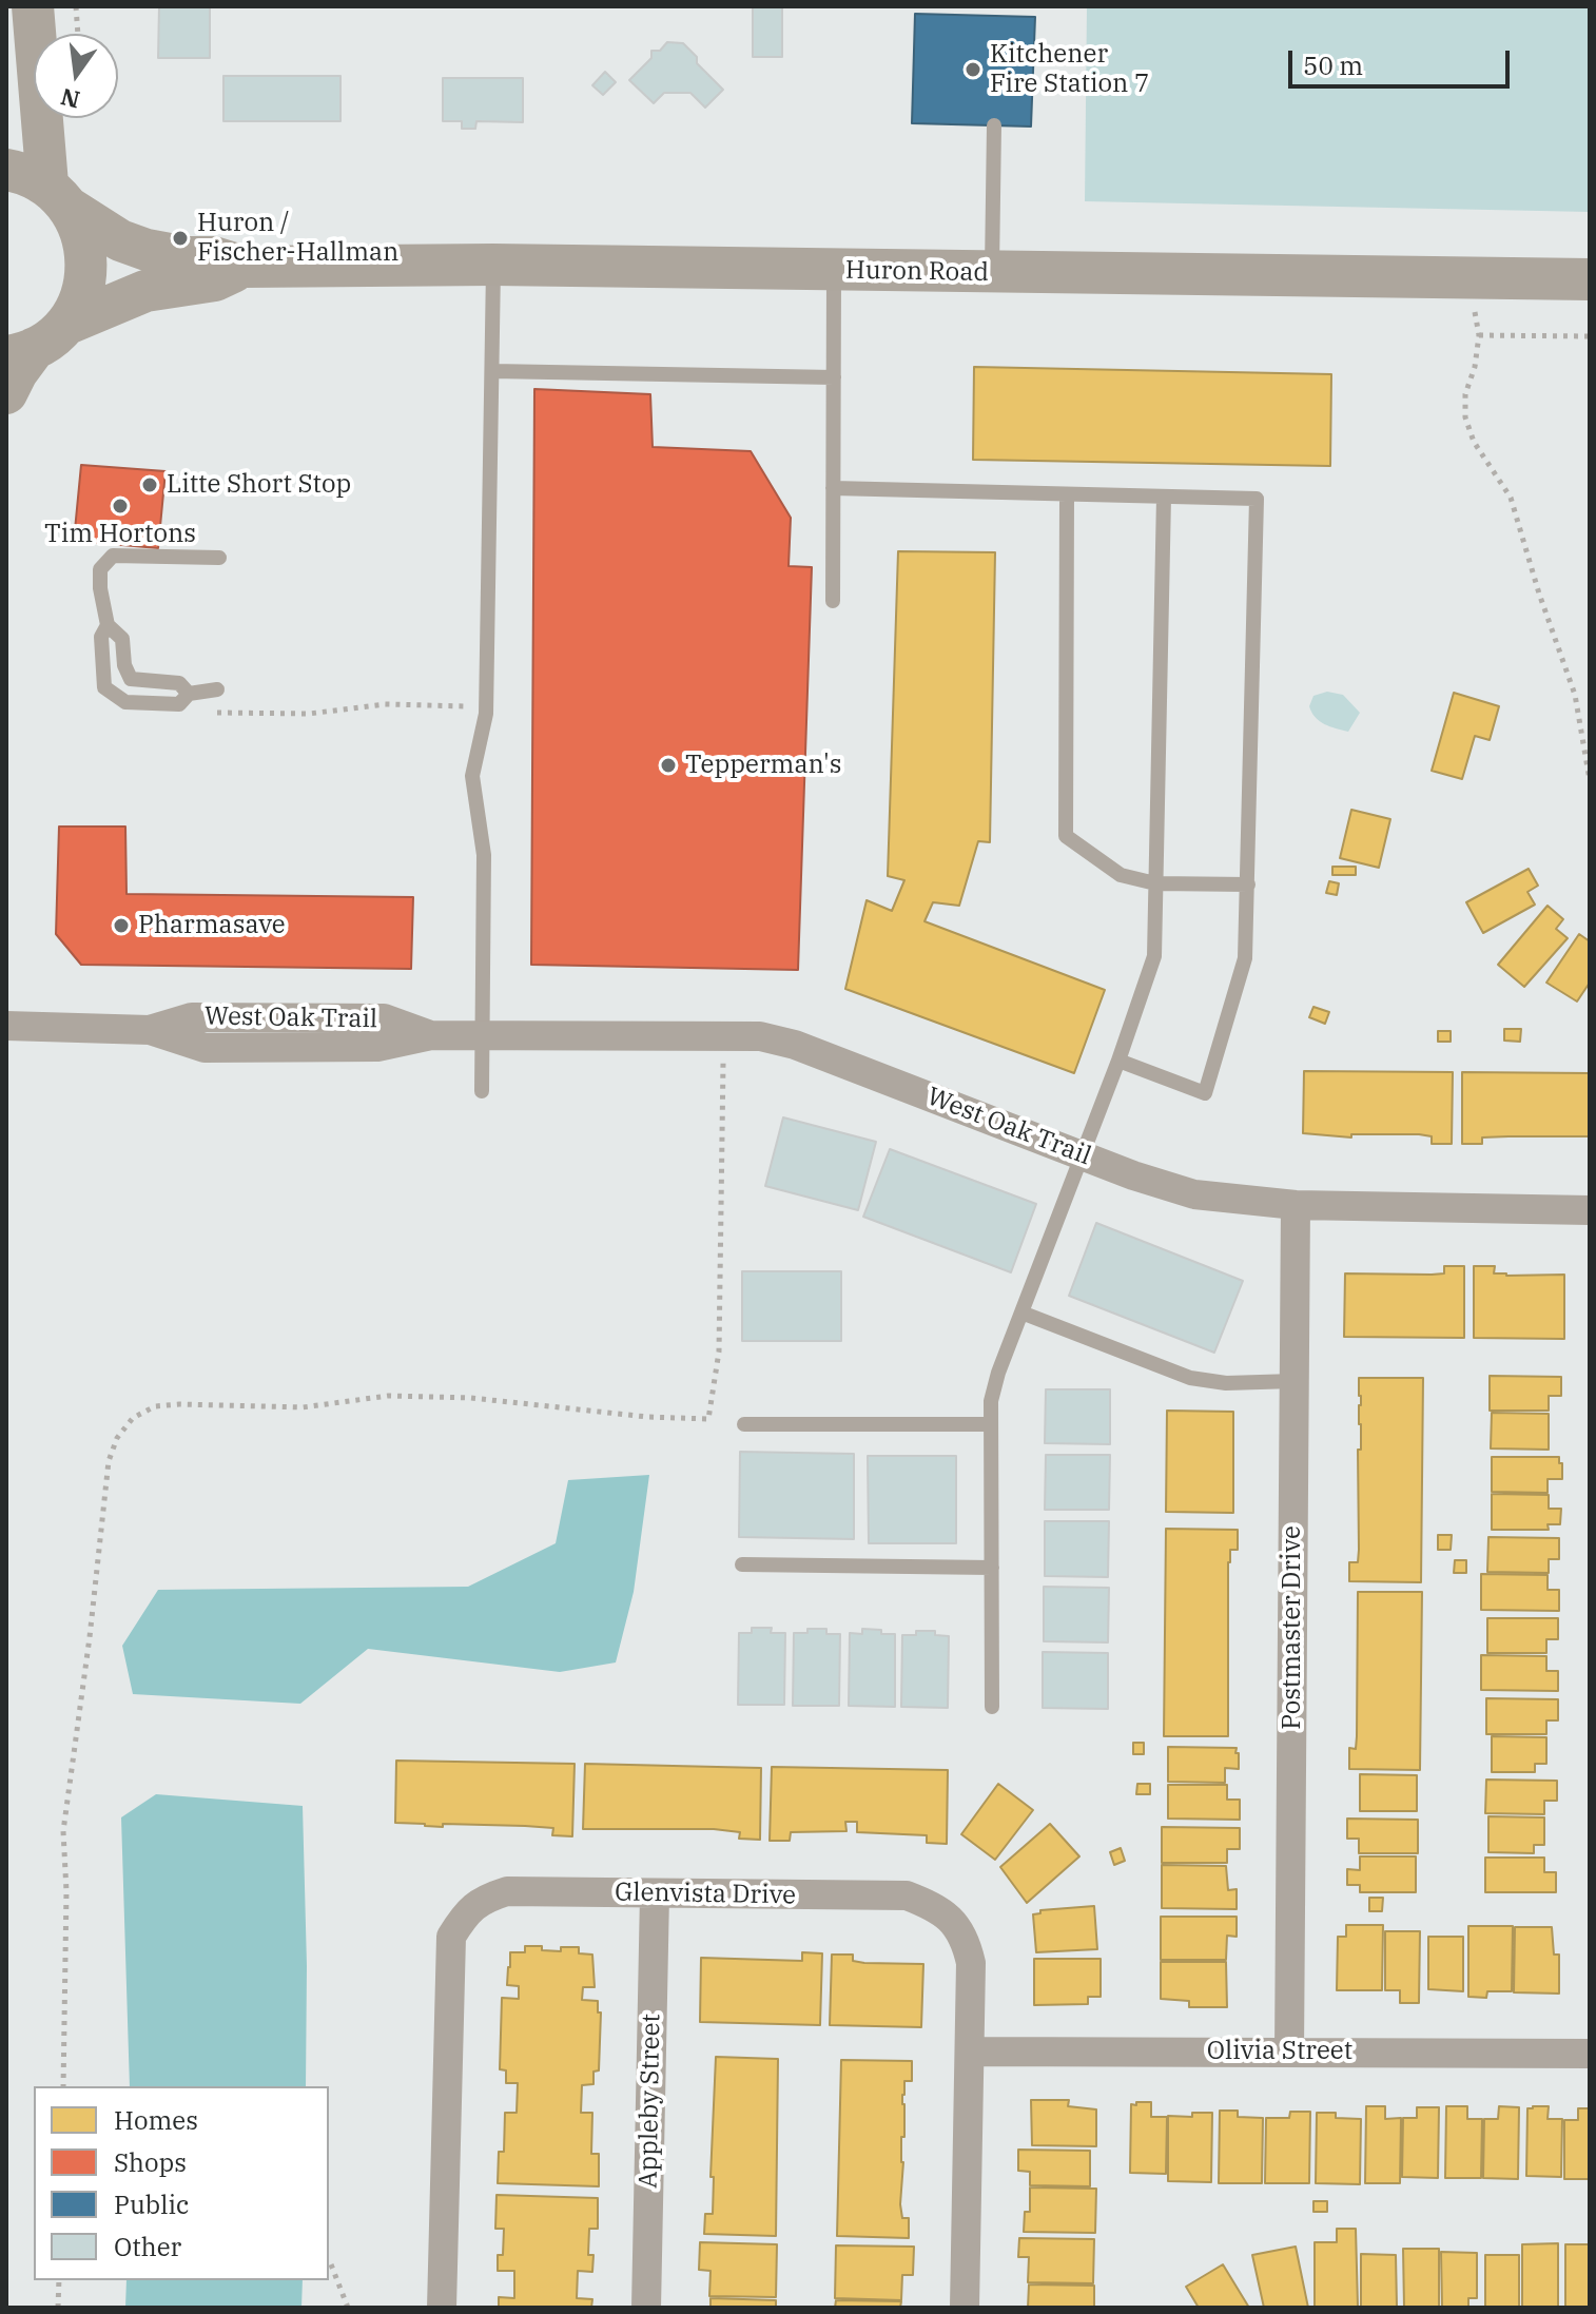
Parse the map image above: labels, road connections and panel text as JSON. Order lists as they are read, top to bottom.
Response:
{
  "streets": {
    "main road": ["Huron Road"],
    "street": [
      "West Oak Trail",
      "Postmaster Drive",
      "Glenvista Drive",
      "Olivia Street",
      "Appleby Street"
    ]
  },
  "crossings": [
    ["West Oak Trail", "Postmaster Drive"],
    ["Postmaster Drive", "Olivia Street"],
    ["Glenvista Drive", "Olivia Street"],
    ["Glenvista Drive", "Appleby Street"]
  ],
  "places": [
    "Kitchener Fire Station 7",
    "Huron / Fischer-Hallman",
    "Litte Short Stop",
    "Tim Hortons",
    "Tepperman's",
    "Pharmasave"
  ],
  "legend": [
    "Homes",
    "Shops",
    "Public",
    "Other"
  ],
  "scale_bar": "50 m",
  "north": "bottom"
}
